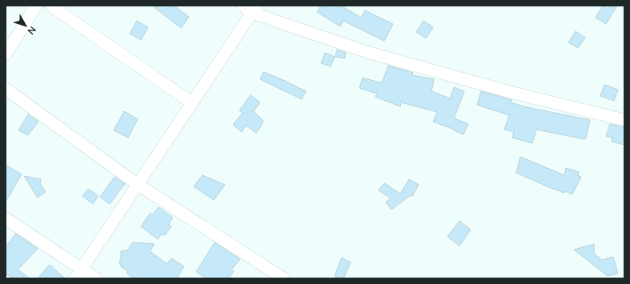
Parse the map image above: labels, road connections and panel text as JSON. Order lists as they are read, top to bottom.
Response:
{
  "north": "bottom right"
}
